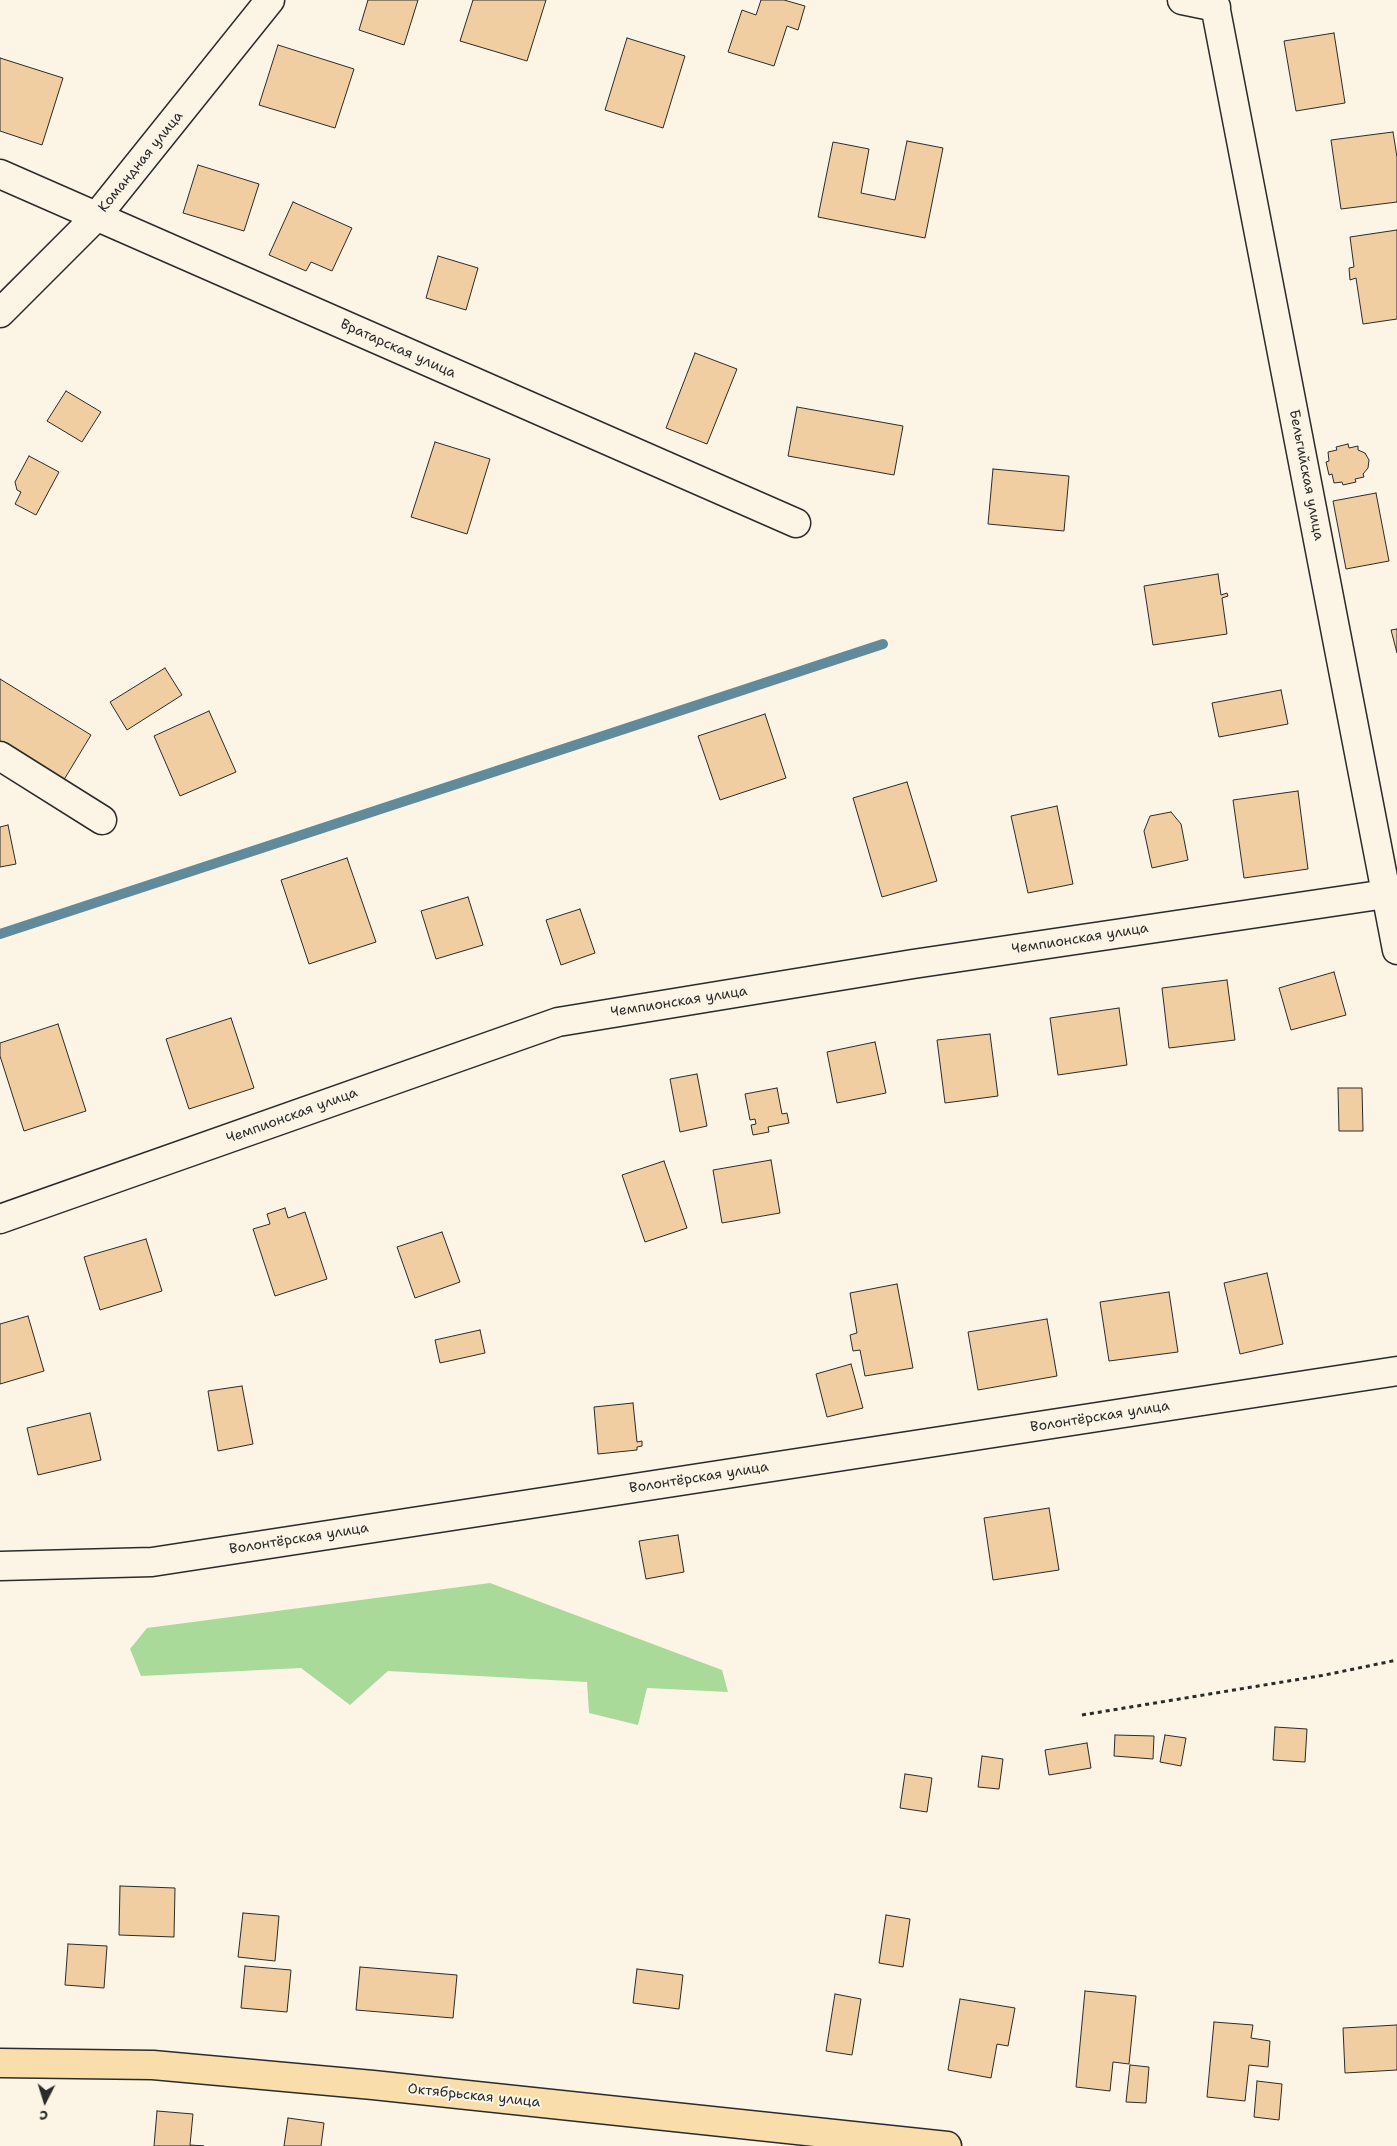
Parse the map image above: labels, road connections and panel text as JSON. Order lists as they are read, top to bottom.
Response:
{
  "streets": {
    "main road": ["Октябрьская улица"],
    "street": [
      "Командная улица",
      "Вратарская улица",
      "Бельгийская улица",
      "Чемпионская улица",
      "Волонтёрская улица"
    ]
  },
  "crossings": [
    ["Командная улица", "Вратарская улица"],
    ["Бельгийская улица", "Чемпионская улица"]
  ],
  "north": "bottom"
}
